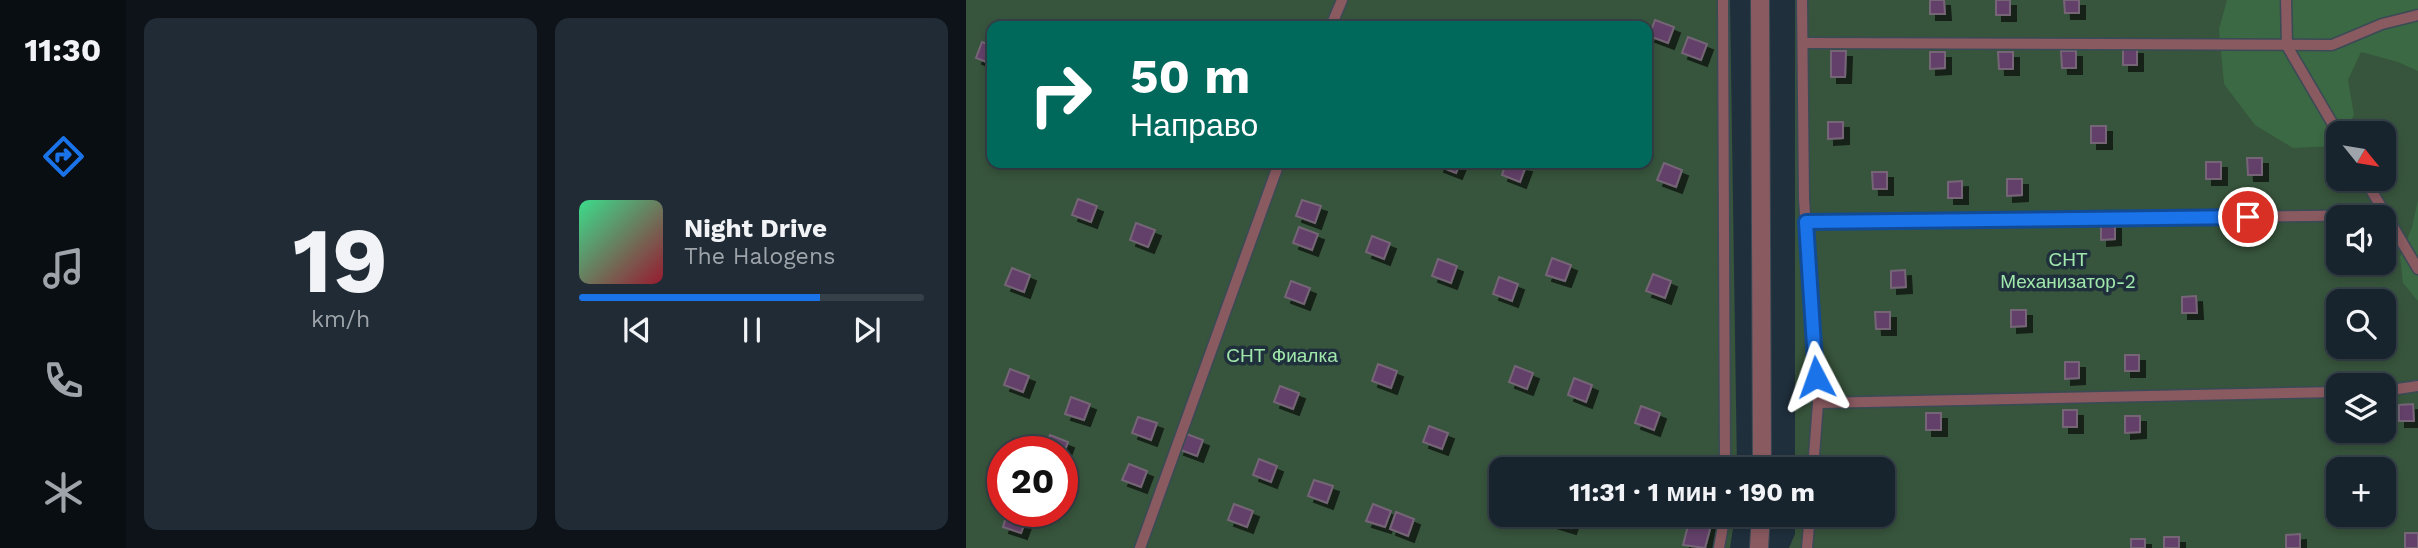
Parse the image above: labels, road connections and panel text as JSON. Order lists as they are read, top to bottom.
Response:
{
  "parks": ["СНТ Механизатор-2", "СНТ Фиалка"],
  "north": "bottom right",
  "page": {
    "tabs": "11:30",
    "tile": ["19", "km/h"],
    "turn": ["50 m", "Направо"],
    "map_buttons": "+",
    "song": ["Night Drive", "The Halogens"],
    "limit": "20",
    "trip": "11:31 · 1 мин · 190 m"
  }
}
